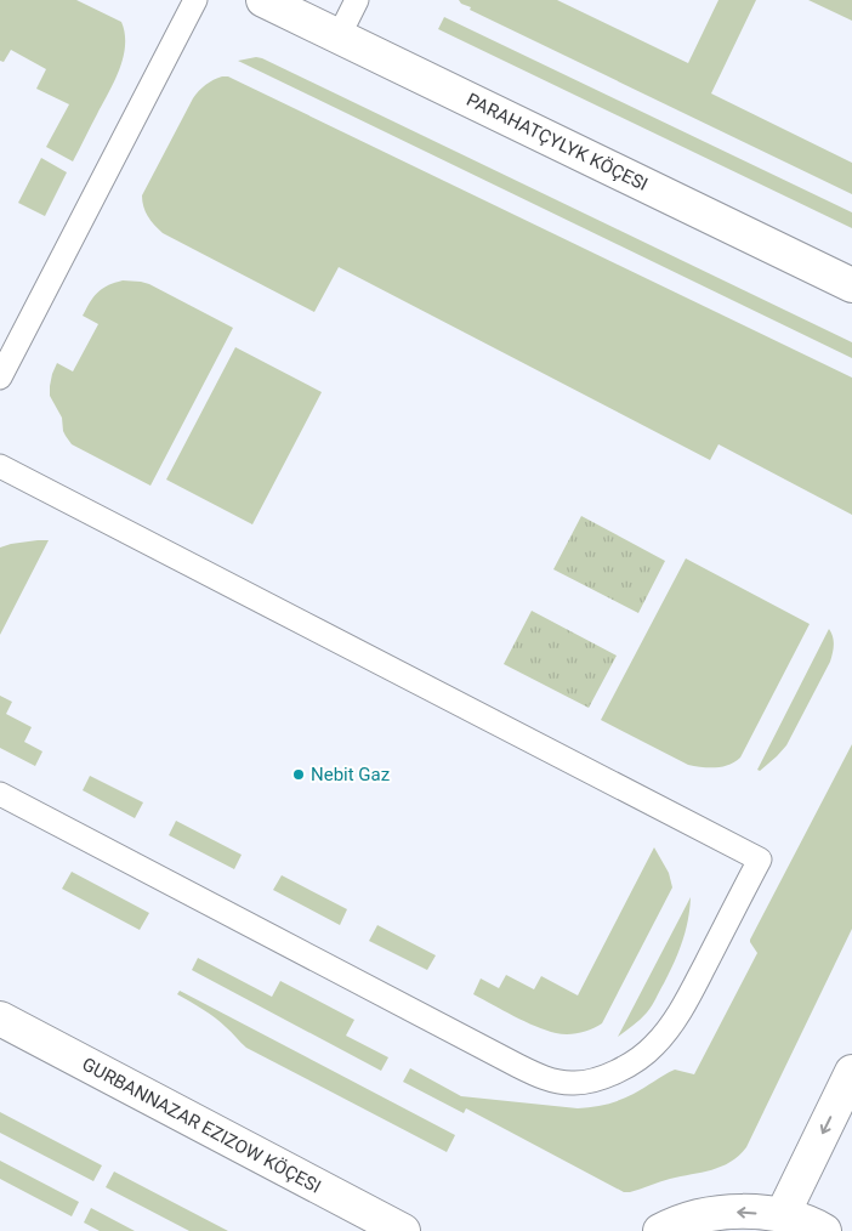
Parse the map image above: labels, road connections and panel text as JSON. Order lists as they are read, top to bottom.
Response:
{
  "streets": {
    "street": ["PARAHATÇYLYK KÖÇESI", "GURBANNAZAR EZIZOW KÖÇESI"]
  },
  "places": ["Nebit Gaz"]
}
